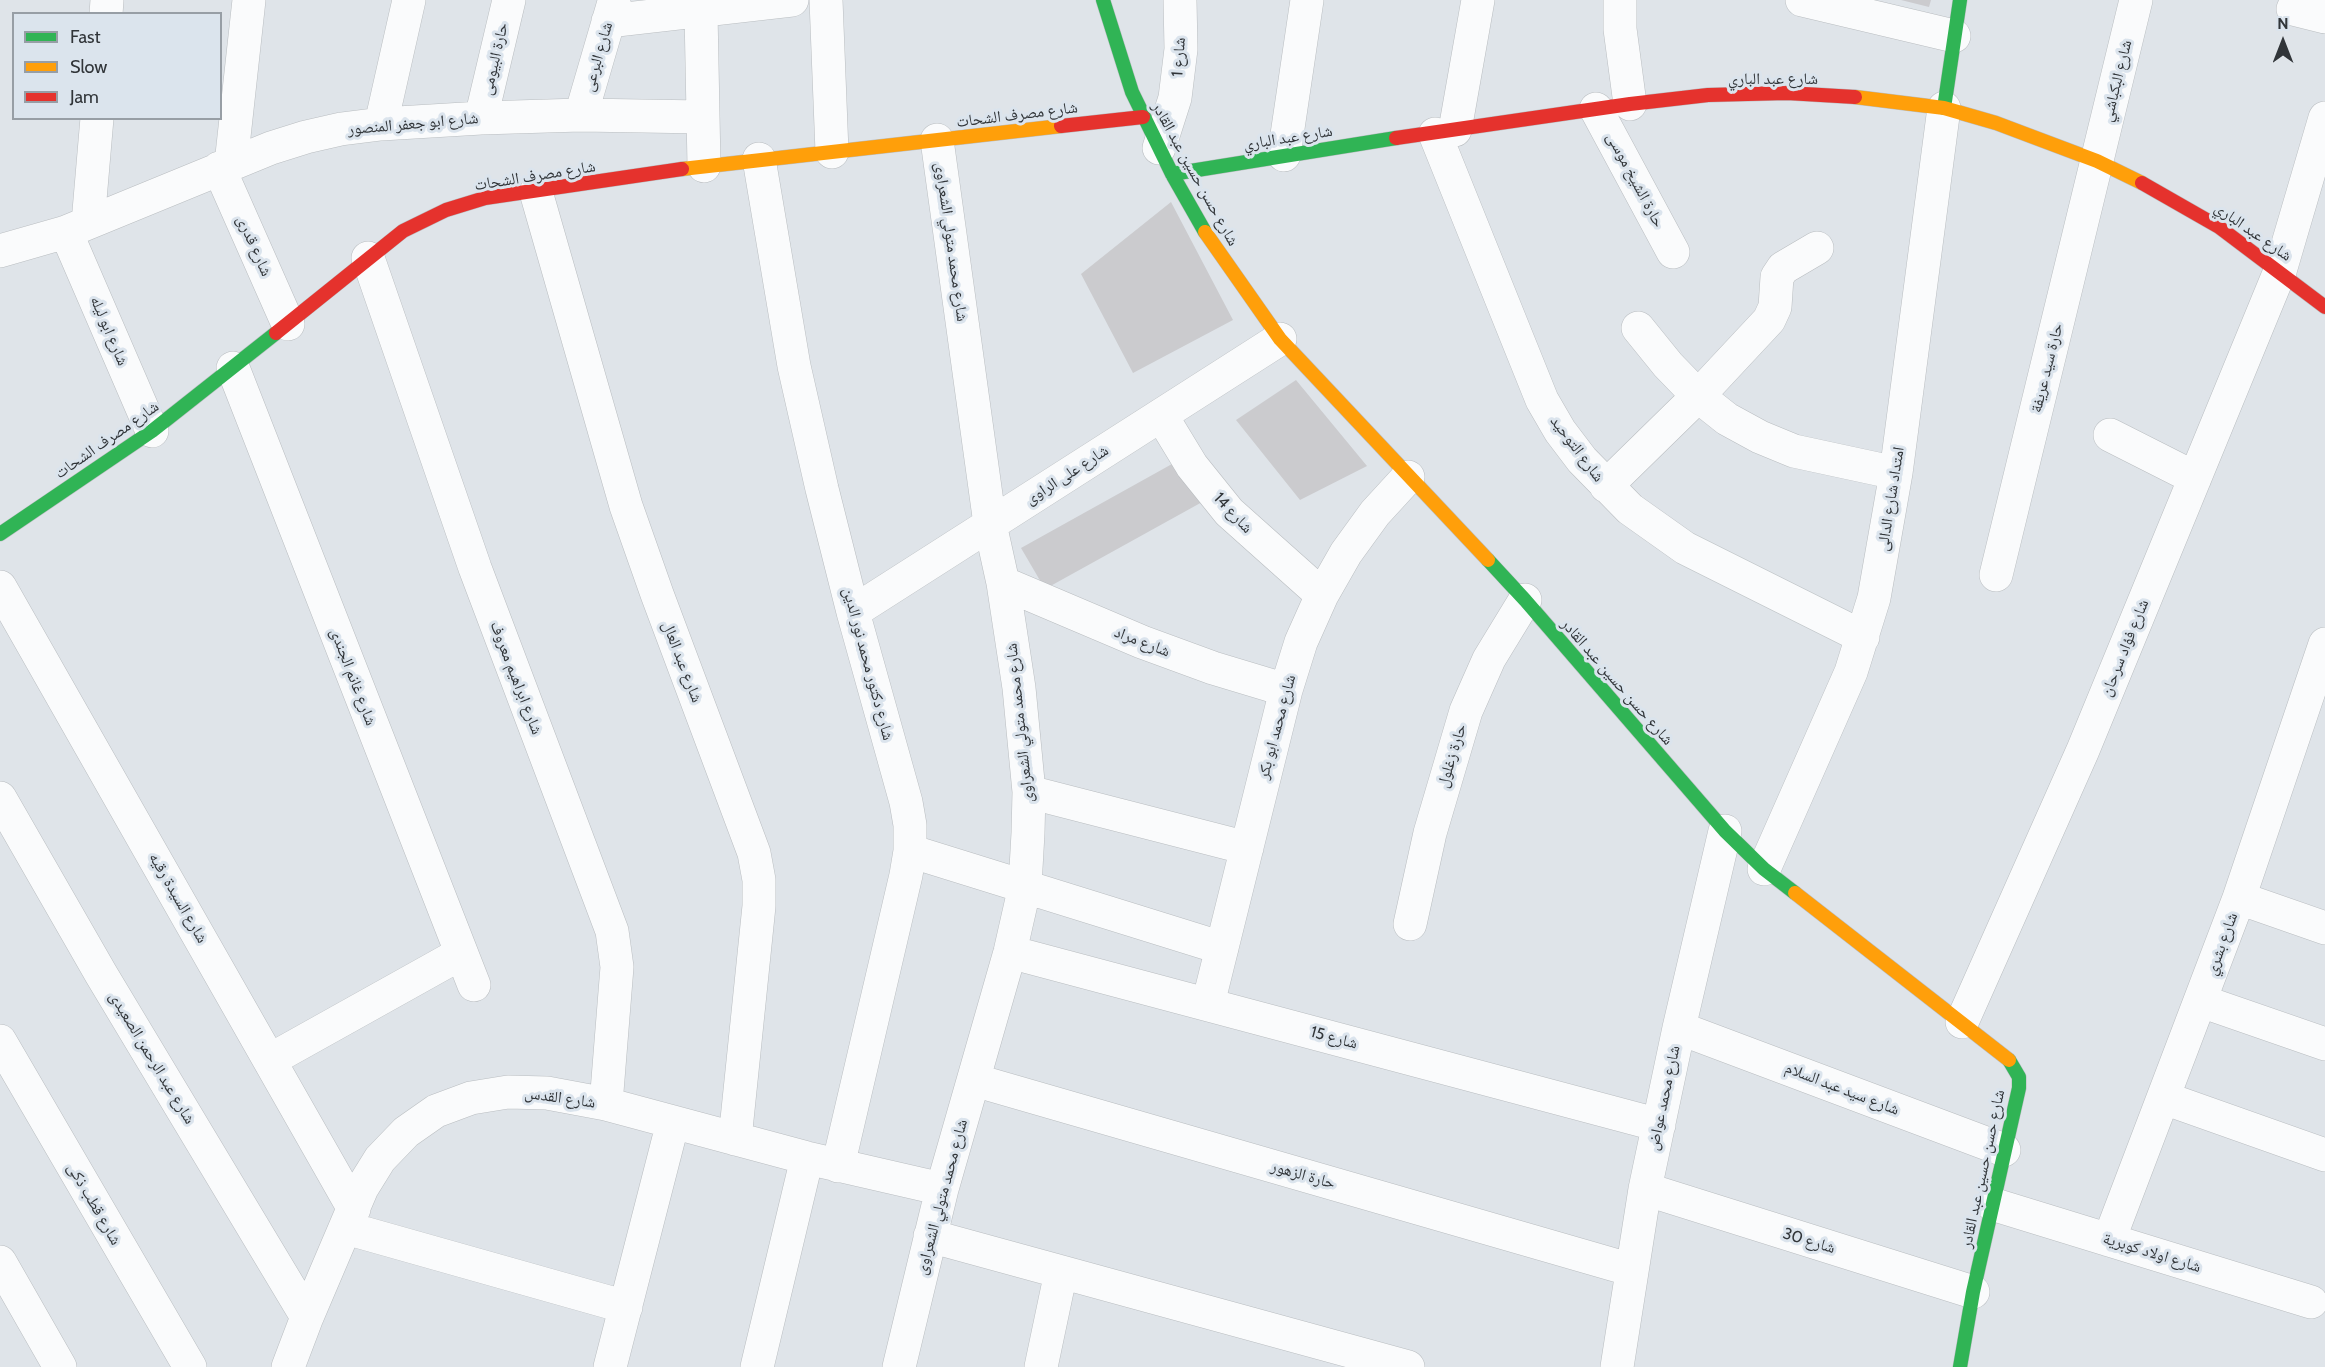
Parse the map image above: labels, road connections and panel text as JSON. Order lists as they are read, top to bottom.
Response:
{
  "streets": {
    "street": [
      "شارع البرعى",
      "شارع 1",
      "حارة البيومى",
      "شارع عبد الباري",
      "شارع البكباشي",
      "شارع مصرف الشحات",
      "شارع ابو جعفر المنصور",
      "شارع حسن حسين عبد القادر",
      "حارة الشيخ موسى",
      "شارع محمد متولي الشعراوى",
      "شارع قدرى",
      "شارع ابو ليله",
      "حارة سيد عريفة",
      "شارع التوحيد",
      "شارع على الراوى",
      "امتداد شارع الدالى",
      "شارع 14",
      "شارع مراد",
      "شارع فؤاد سرحان",
      "شارع عبد العال",
      "شارع دكتور محمد نور الدين",
      "شارع غانم الجندى",
      "شارع ابراهيم معروف",
      "شارع محمد ابو بكر",
      "حارة زغلول",
      "شارع السيدة رقيه",
      "شارع بشري",
      "شارع 15",
      "شارع عبد الرحمن الصعيدى",
      "شارع سيد عبد السلام",
      "شارع القدس",
      "شارع محمد عواض",
      "حارة الزهور",
      "شارع قطب ذكى",
      "شارع 30",
      "شارع اولاد كوبرية"
    ]
  },
  "crossings": [
    ["شارع البرعى", "شارع ابو جعفر المنصور"],
    ["شارع 1", "شارع عبد الباري"],
    ["شارع 1", "شارع حسن حسين عبد القادر"],
    ["حارة البيومى", "شارع ابو جعفر المنصور"],
    ["شارع عبد الباري", "شارع البكباشي"],
    ["شارع عبد الباري", "شارع حسن حسين عبد القادر"],
    ["شارع عبد الباري", "حارة الشيخ موسى"],
    ["شارع عبد الباري", "حارة سيد عريفة"],
    ["شارع عبد الباري", "شارع التوحيد"],
    ["شارع عبد الباري", "امتداد شارع الدالى"],
    ["شارع عبد الباري", "شارع فؤاد سرحان"],
    ["شارع البكباشي", "حارة سيد عريفة"],
    ["شارع مصرف الشحات", "شارع حسن حسين عبد القادر"],
    ["شارع مصرف الشحات", "شارع محمد متولي الشعراوى"],
    ["شارع مصرف الشحات", "شارع قدرى"],
    ["شارع مصرف الشحات", "شارع ابو ليله"],
    ["شارع مصرف الشحات", "شارع عبد العال"],
    ["شارع مصرف الشحات", "شارع دكتور محمد نور الدين"],
    ["شارع مصرف الشحات", "شارع غانم الجندى"],
    ["شارع مصرف الشحات", "شارع ابراهيم معروف"],
    ["شارع ابو جعفر المنصور", "شارع قدرى"],
    ["شارع ابو جعفر المنصور", "شارع ابو ليله"],
    ["شارع حسن حسين عبد القادر", "شارع على الراوى"],
    ["شارع حسن حسين عبد القادر", "امتداد شارع الدالى"],
    ["شارع حسن حسين عبد القادر", "شارع فؤاد سرحان"],
    ["شارع حسن حسين عبد القادر", "شارع محمد ابو بكر"],
    ["شارع حسن حسين عبد القادر", "حارة زغلول"],
    ["شارع حسن حسين عبد القادر", "شارع سيد عبد السلام"],
    ["شارع حسن حسين عبد القادر", "شارع محمد عواض"],
    ["شارع حسن حسين عبد القادر", "شارع 30"],
    ["شارع حسن حسين عبد القادر", "شارع اولاد كوبرية"],
    ["شارع محمد متولي الشعراوى", "شارع على الراوى"],
    ["شارع محمد متولي الشعراوى", "شارع مراد"],
    ["شارع محمد متولي الشعراوى", "شارع 15"],
    ["شارع محمد متولي الشعراوى", "شارع القدس"],
    ["شارع محمد متولي الشعراوى", "حارة الزهور"],
    ["شارع التوحيد", "امتداد شارع الدالى"],
    ["شارع على الراوى", "شارع 14"],
    ["شارع على الراوى", "شارع دكتور محمد نور الدين"],
    ["شارع 14", "شارع محمد ابو بكر"],
    ["شارع مراد", "شارع محمد ابو بكر"],
    ["شارع عبد العال", "شارع القدس"],
    ["شارع دكتور محمد نور الدين", "شارع القدس"],
    ["شارع ابراهيم معروف", "شارع القدس"],
    ["شارع محمد ابو بكر", "شارع 15"],
    ["شارع السيدة رقيه", "شارع القدس"],
    ["شارع بشري", "شارع اولاد كوبرية"],
    ["شارع 15", "شارع محمد عواض"],
    ["شارع عبد الرحمن الصعيدى", "شارع القدس"],
    ["شارع سيد عبد السلام", "شارع محمد عواض"],
    ["شارع محمد عواض", "حارة الزهور"],
    ["شارع محمد عواض", "شارع 30"]
  ],
  "legend": ["Fast", "Slow", "Jam"],
  "north": "top"
}
